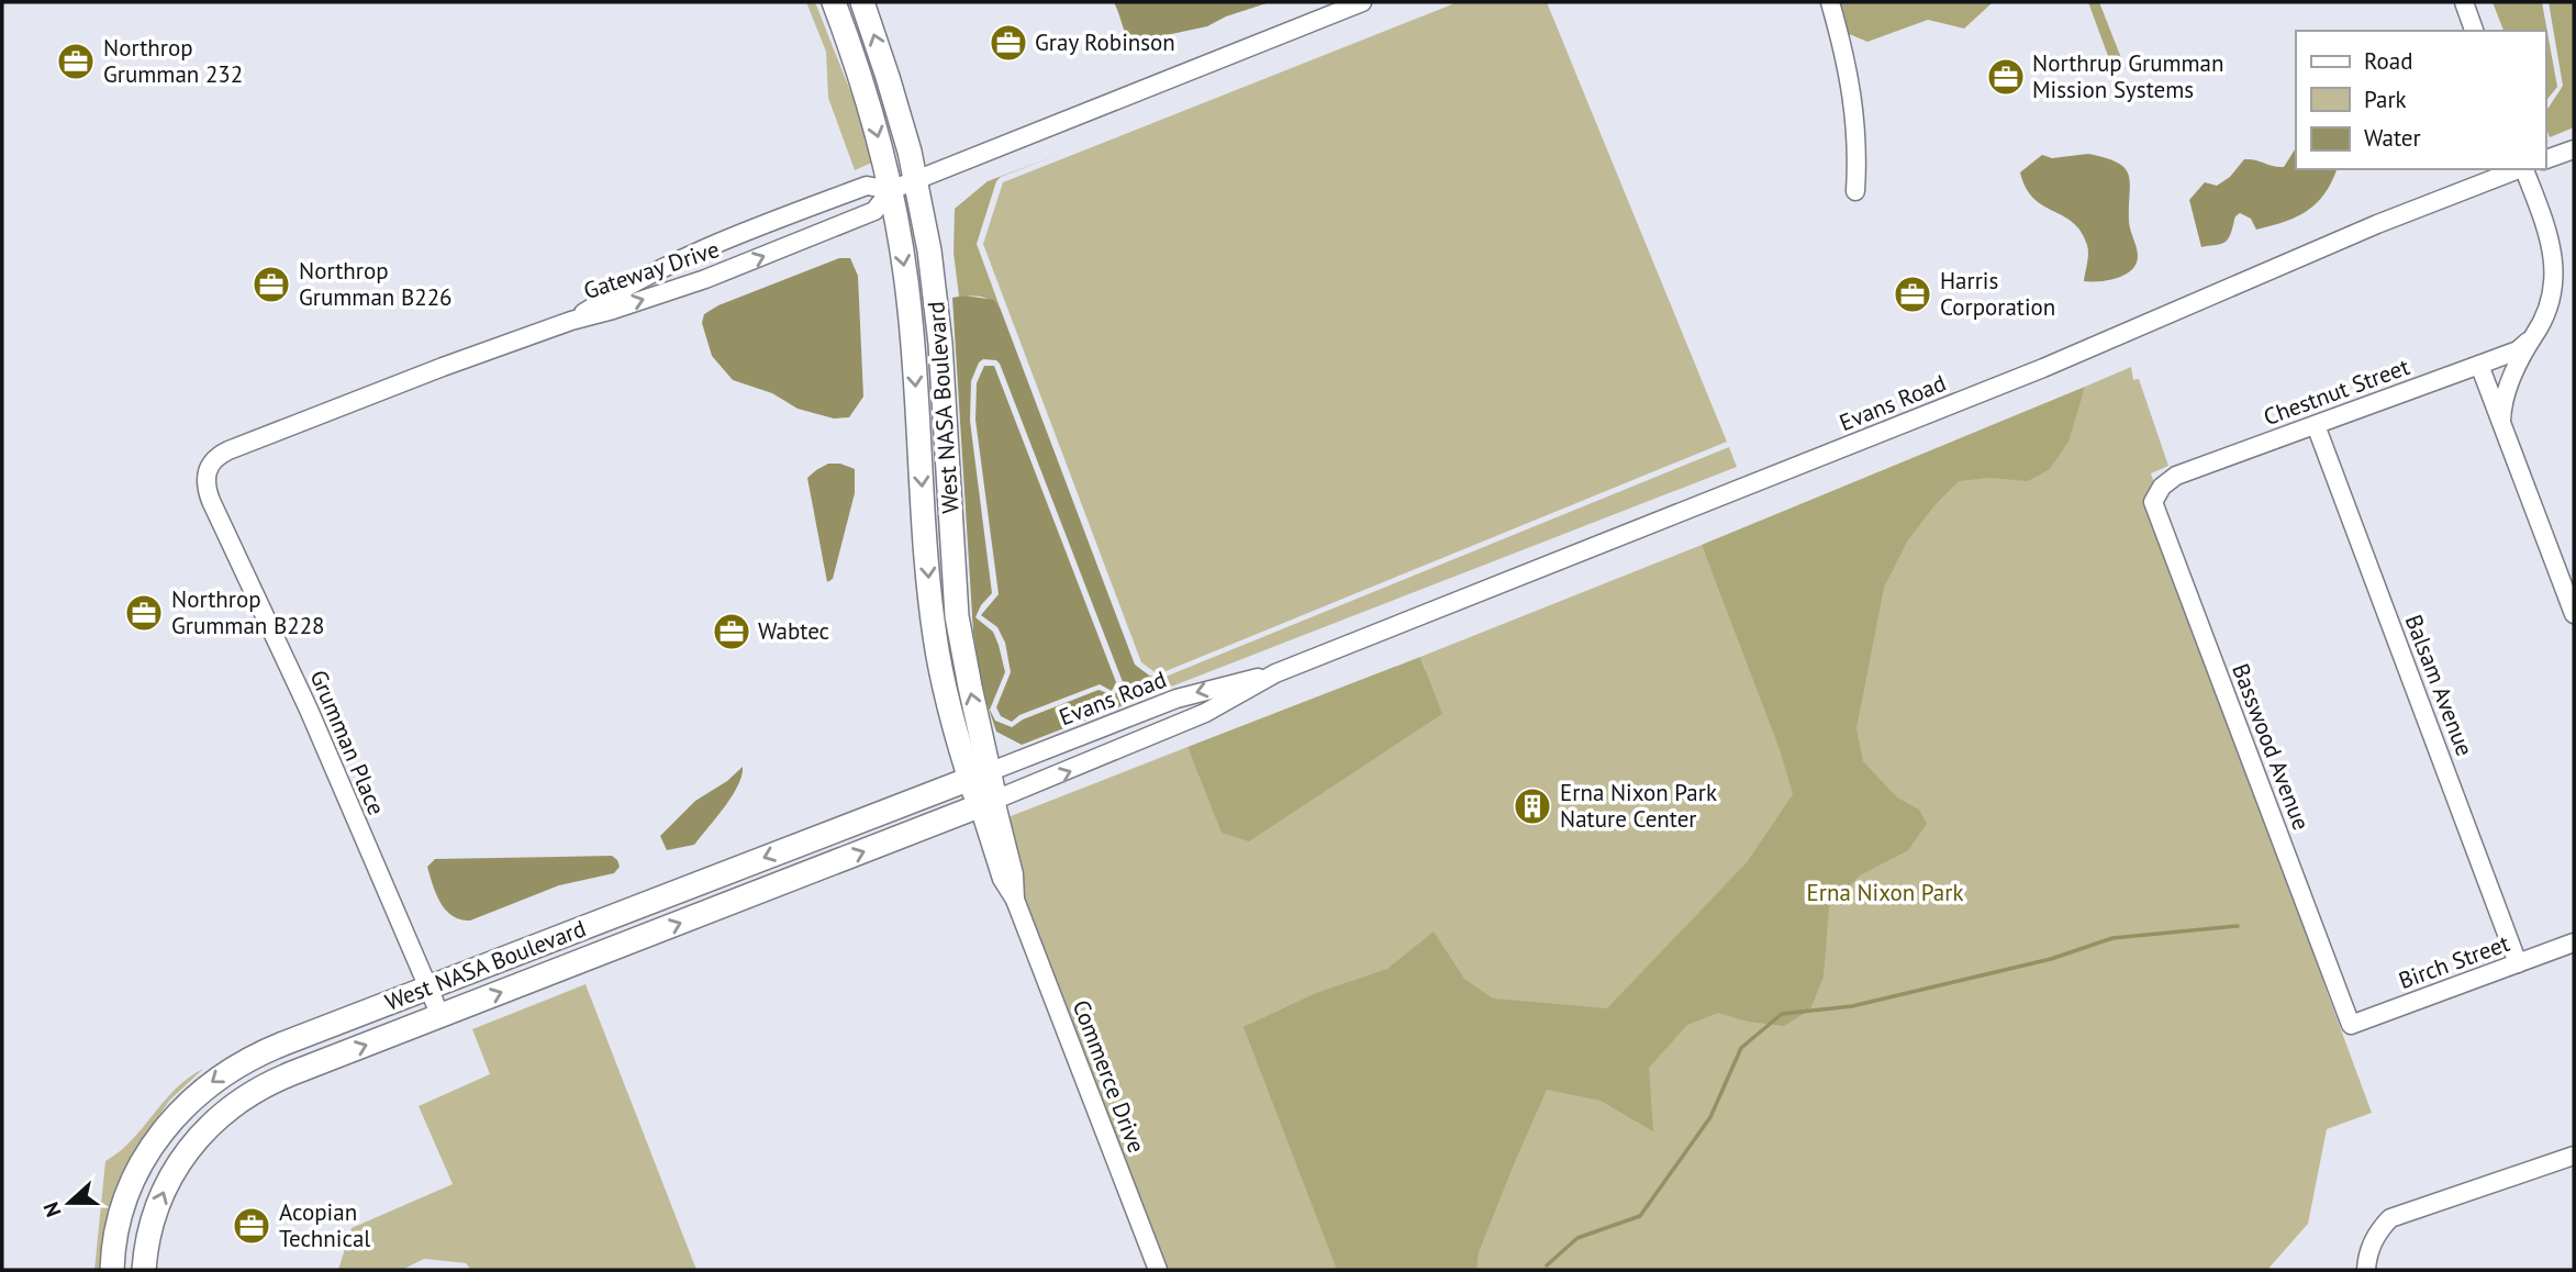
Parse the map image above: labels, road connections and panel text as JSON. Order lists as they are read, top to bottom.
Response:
{
  "streets": {
    "main road": ["West NASA Boulevard"],
    "street": [
      "Gateway Drive",
      "Chestnut Street",
      "Evans Road",
      "Balsam Avenue",
      "Grumman Place",
      "Basswood Avenue",
      "Birch Street",
      "Commerce Drive"
    ]
  },
  "crossings": [
    ["Gateway Drive", "West NASA Boulevard"],
    ["Gateway Drive", "Grumman Place"],
    ["Chestnut Street", "Balsam Avenue"],
    ["Chestnut Street", "Basswood Avenue"],
    ["Evans Road", "West NASA Boulevard"],
    ["Evans Road", "Commerce Drive"],
    ["West NASA Boulevard", "Grumman Place"],
    ["West NASA Boulevard", "Commerce Drive"],
    ["Balsam Avenue", "Birch Street"],
    ["Basswood Avenue", "Birch Street"]
  ],
  "parks": ["Erna Nixon Park"],
  "places": {
    "office": [
      "Gray Robinson",
      "Northrop Grumman 232",
      "Northrup Grumman Mission Systems",
      "Northrop Grumman B226",
      "Harris Corporation",
      "Northrop Grumman B228",
      "Wabtec",
      "Acopian Technical"
    ],
    "building": ["Erna Nixon Park Nature Center"]
  },
  "legend": ["Road", "Park", "Water"],
  "north": "left"
}
